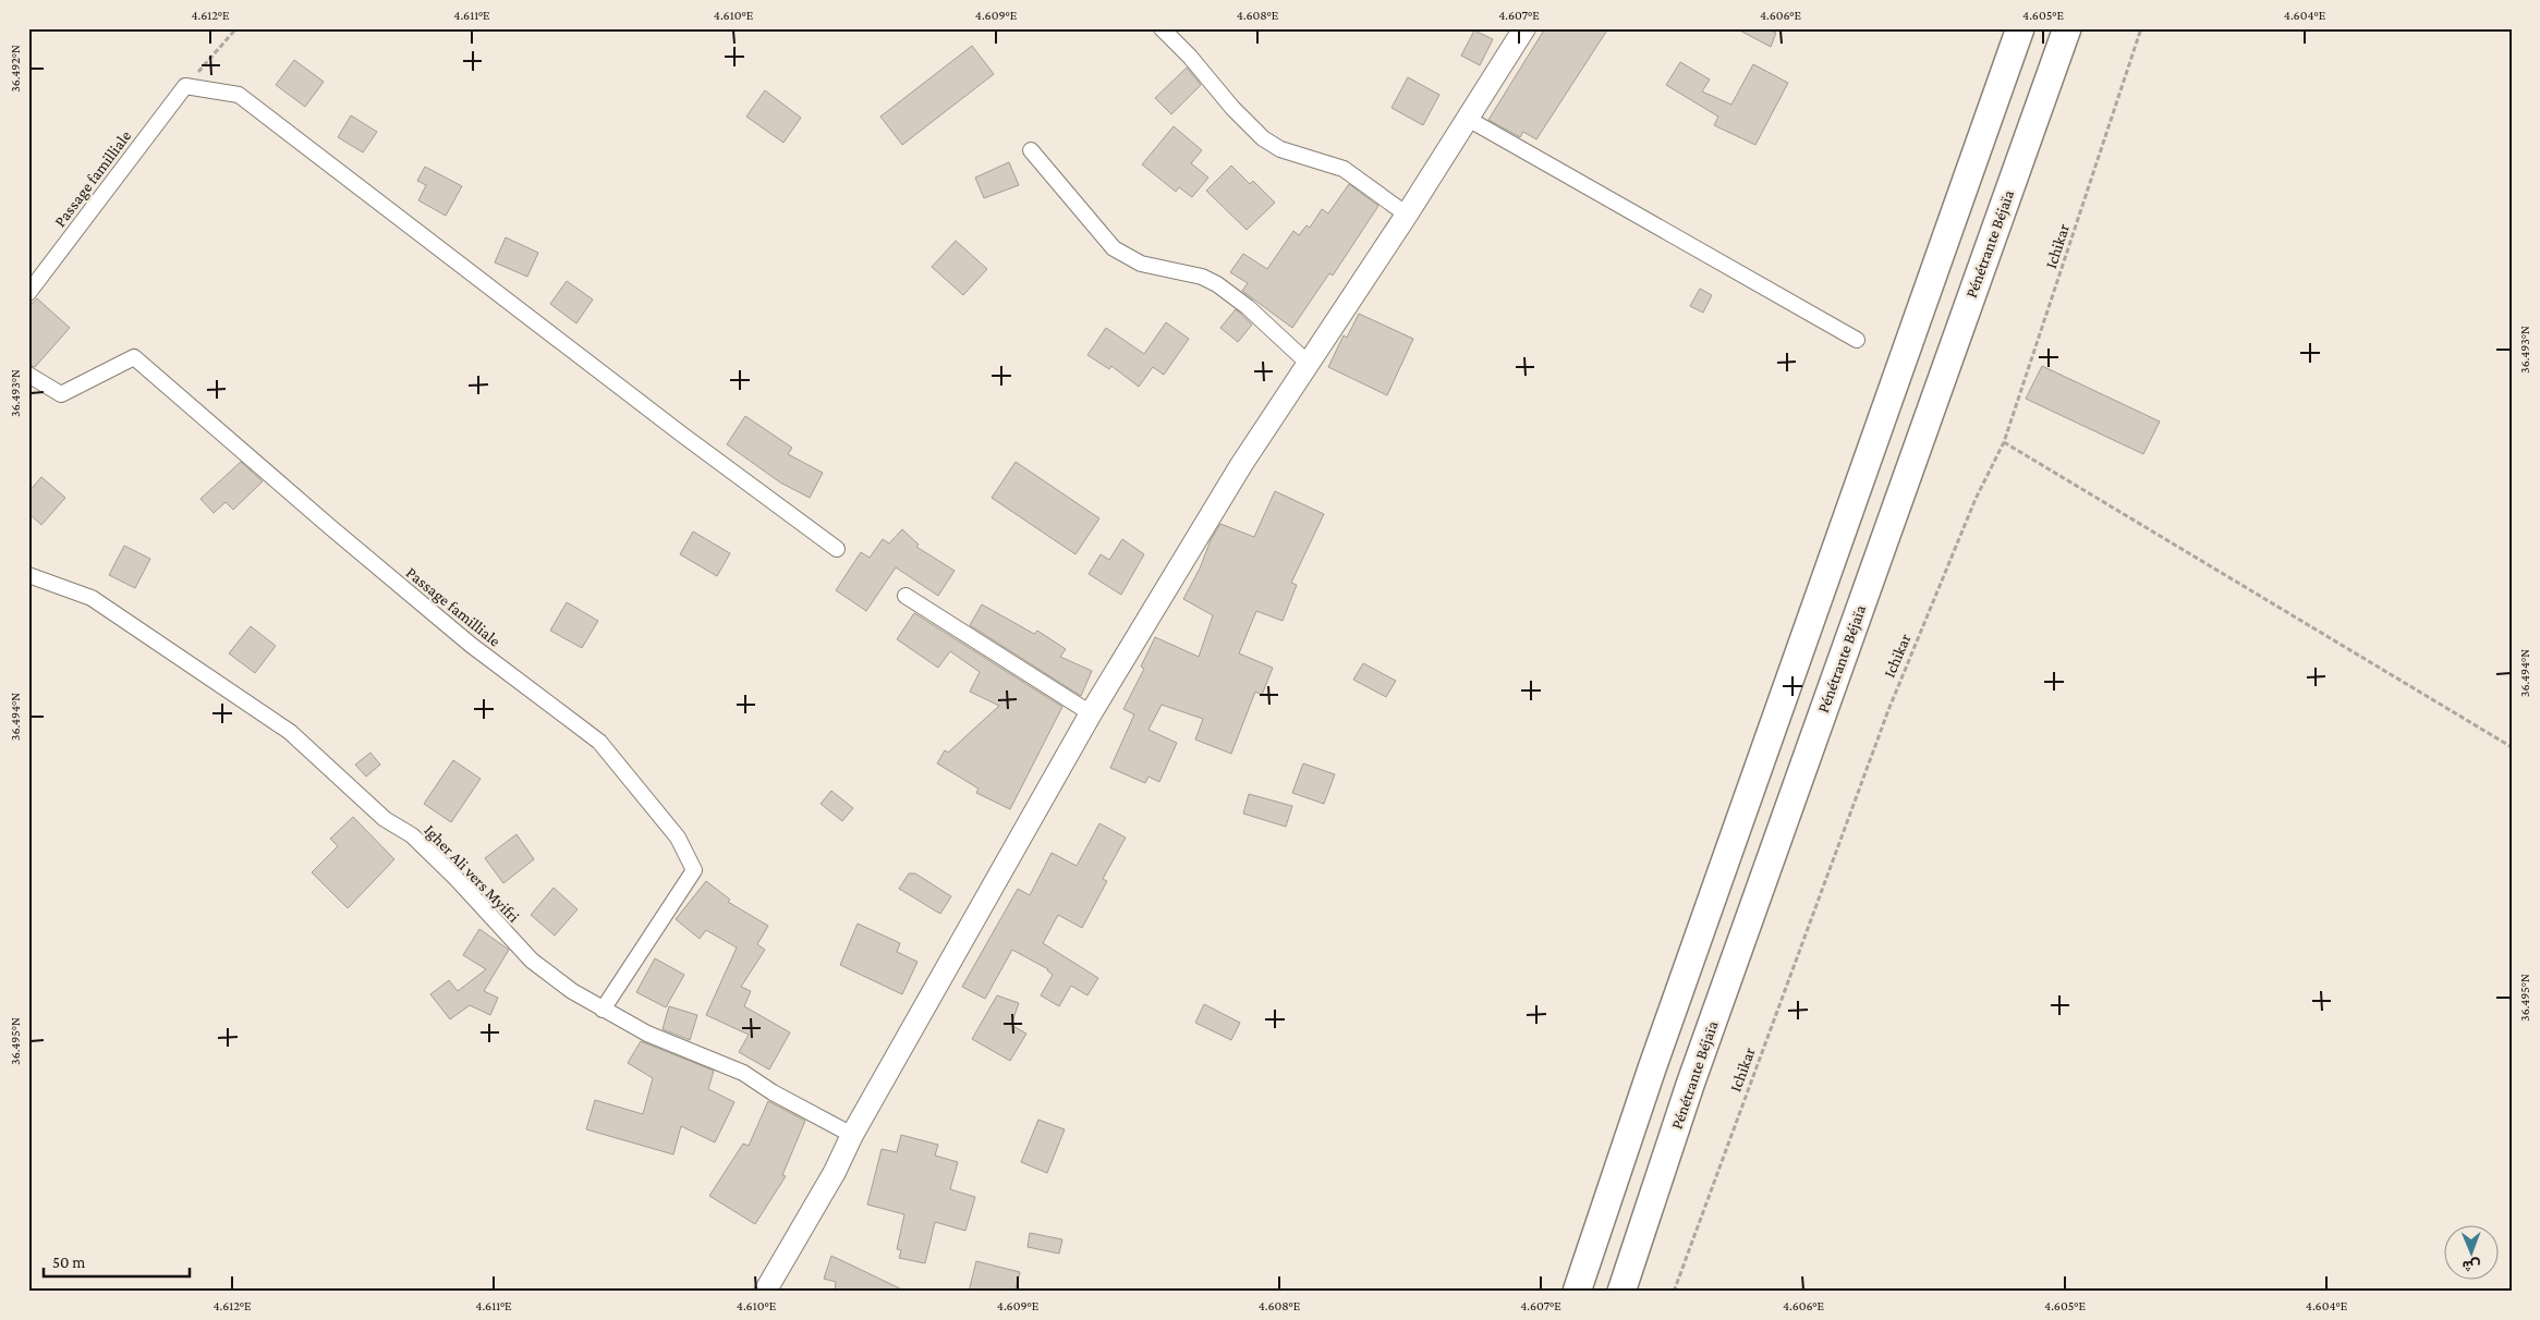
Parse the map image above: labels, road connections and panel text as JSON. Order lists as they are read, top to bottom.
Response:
{
  "streets": {
    "highway": ["Pénétrante Béjaïa"],
    "street": ["Passage familliale", "Igher Ali vers Myifri"],
    "path": ["Ichikar"]
  },
  "crossings": [
    ["Passage familliale", "Igher Ali vers Myifri"]
  ],
  "scale_bar": "50 m",
  "north": "bottom",
  "coordinates": [
    "4.612°E",
    "4.611°E",
    "4.610°E",
    "4.609°E",
    "4.608°E",
    "4.607°E",
    "4.606°E",
    "4.605°E",
    "4.604°E",
    "36.492°N",
    "36.493°N",
    "36.494°N",
    "36.495°N"
  ]
}
